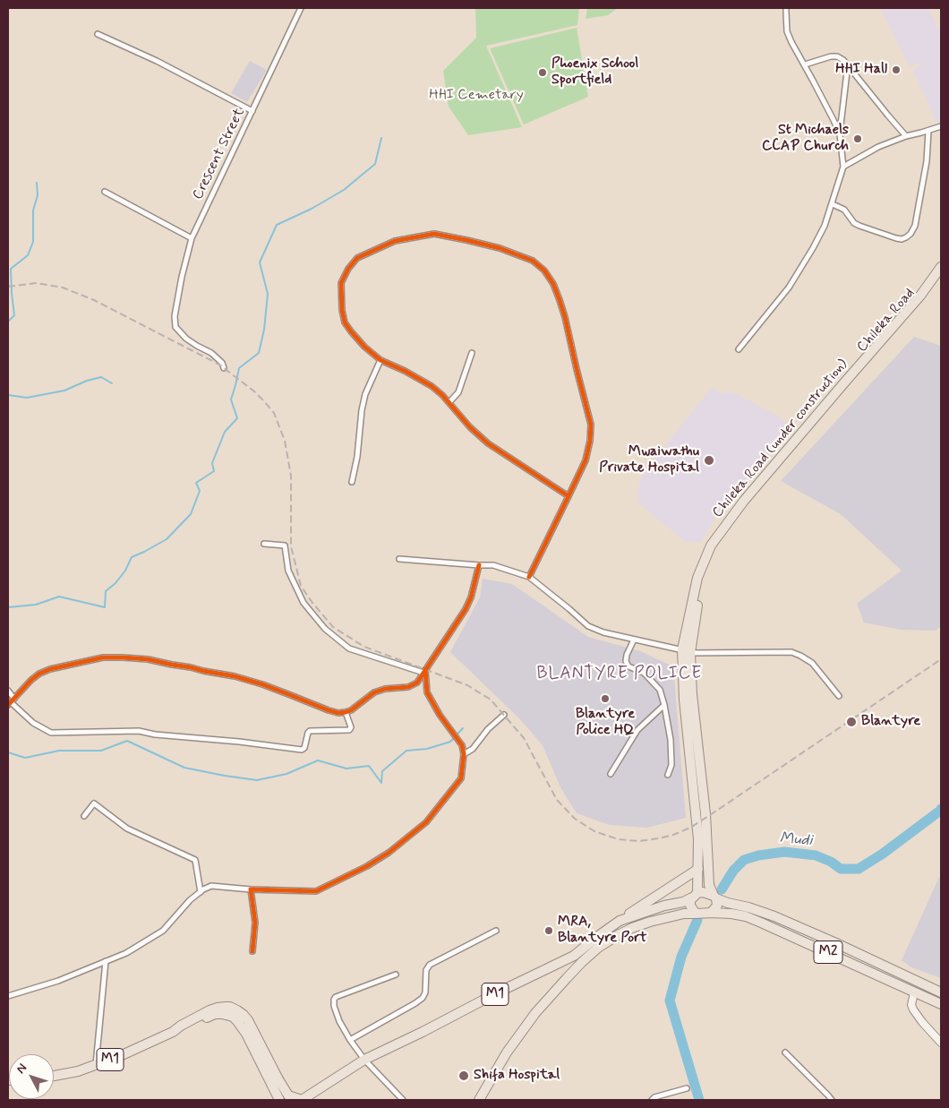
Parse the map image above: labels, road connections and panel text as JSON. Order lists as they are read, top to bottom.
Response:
{
  "streets": {
    "highway": [
      "Chileka Road",
      "Chileka Road (under construction)",
      "M2",
      "M1"
    ],
    "street": ["Crescent Street"]
  },
  "crossings": [
    ["Chileka Road", "Chileka Road (under construction)"],
    ["M2", "M1"]
  ],
  "districts": ["BLANTYRE POLICE"],
  "water": ["Mudi"],
  "parks": ["HHI Cemetary"],
  "places": [
    "HHI Hall",
    "Phoenix School Sportfield",
    "St Michaels CCAP Church",
    "Mwaiwathu Private Hospital",
    "Blantyre Police HQ",
    "Blantyre",
    "MRA, Blantyre Port",
    "Shifa Hospital"
  ],
  "north": "top left"
}
